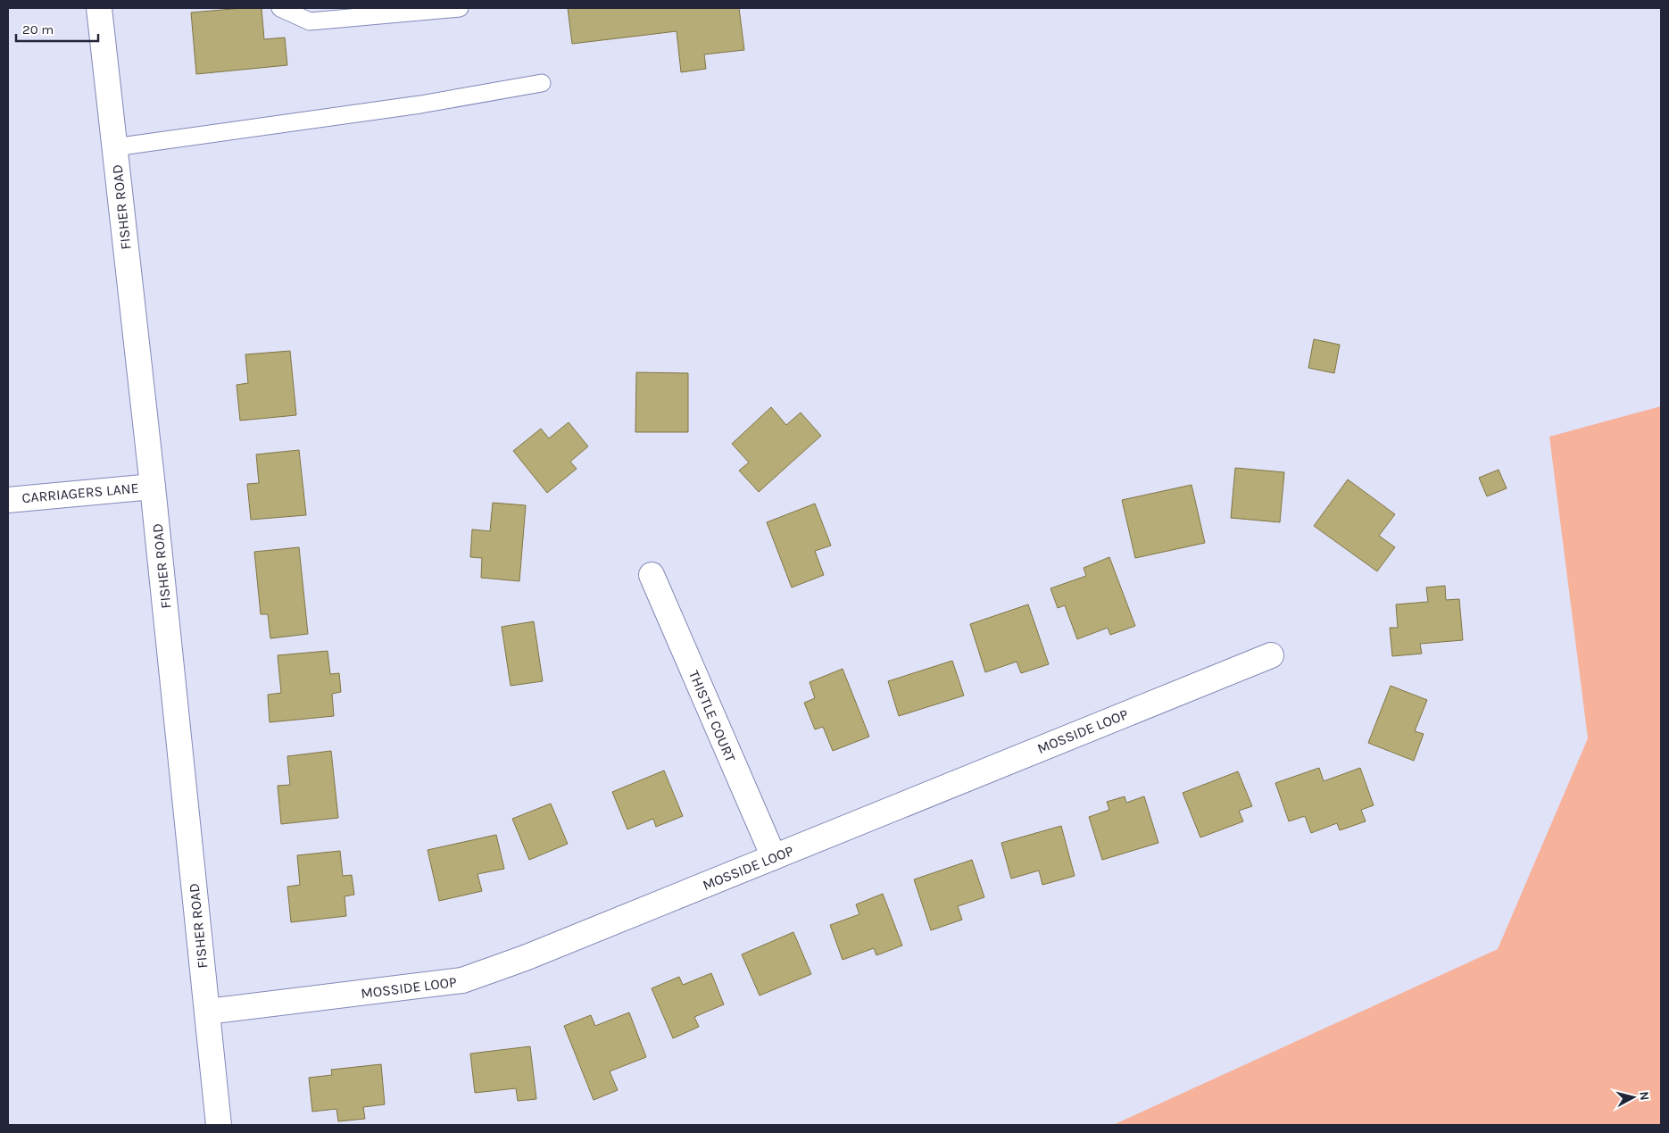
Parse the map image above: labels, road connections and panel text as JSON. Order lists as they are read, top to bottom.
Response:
{
  "streets": {
    "street": [
      "FISHER ROAD",
      "CARRIAGERS LANE",
      "THISTLE COURT",
      "MOSSIDE LOOP"
    ]
  },
  "crossings": [
    ["FISHER ROAD", "CARRIAGERS LANE"],
    ["FISHER ROAD", "MOSSIDE LOOP"],
    ["THISTLE COURT", "MOSSIDE LOOP"]
  ],
  "scale_bar": "20 m",
  "north": "right"
}
